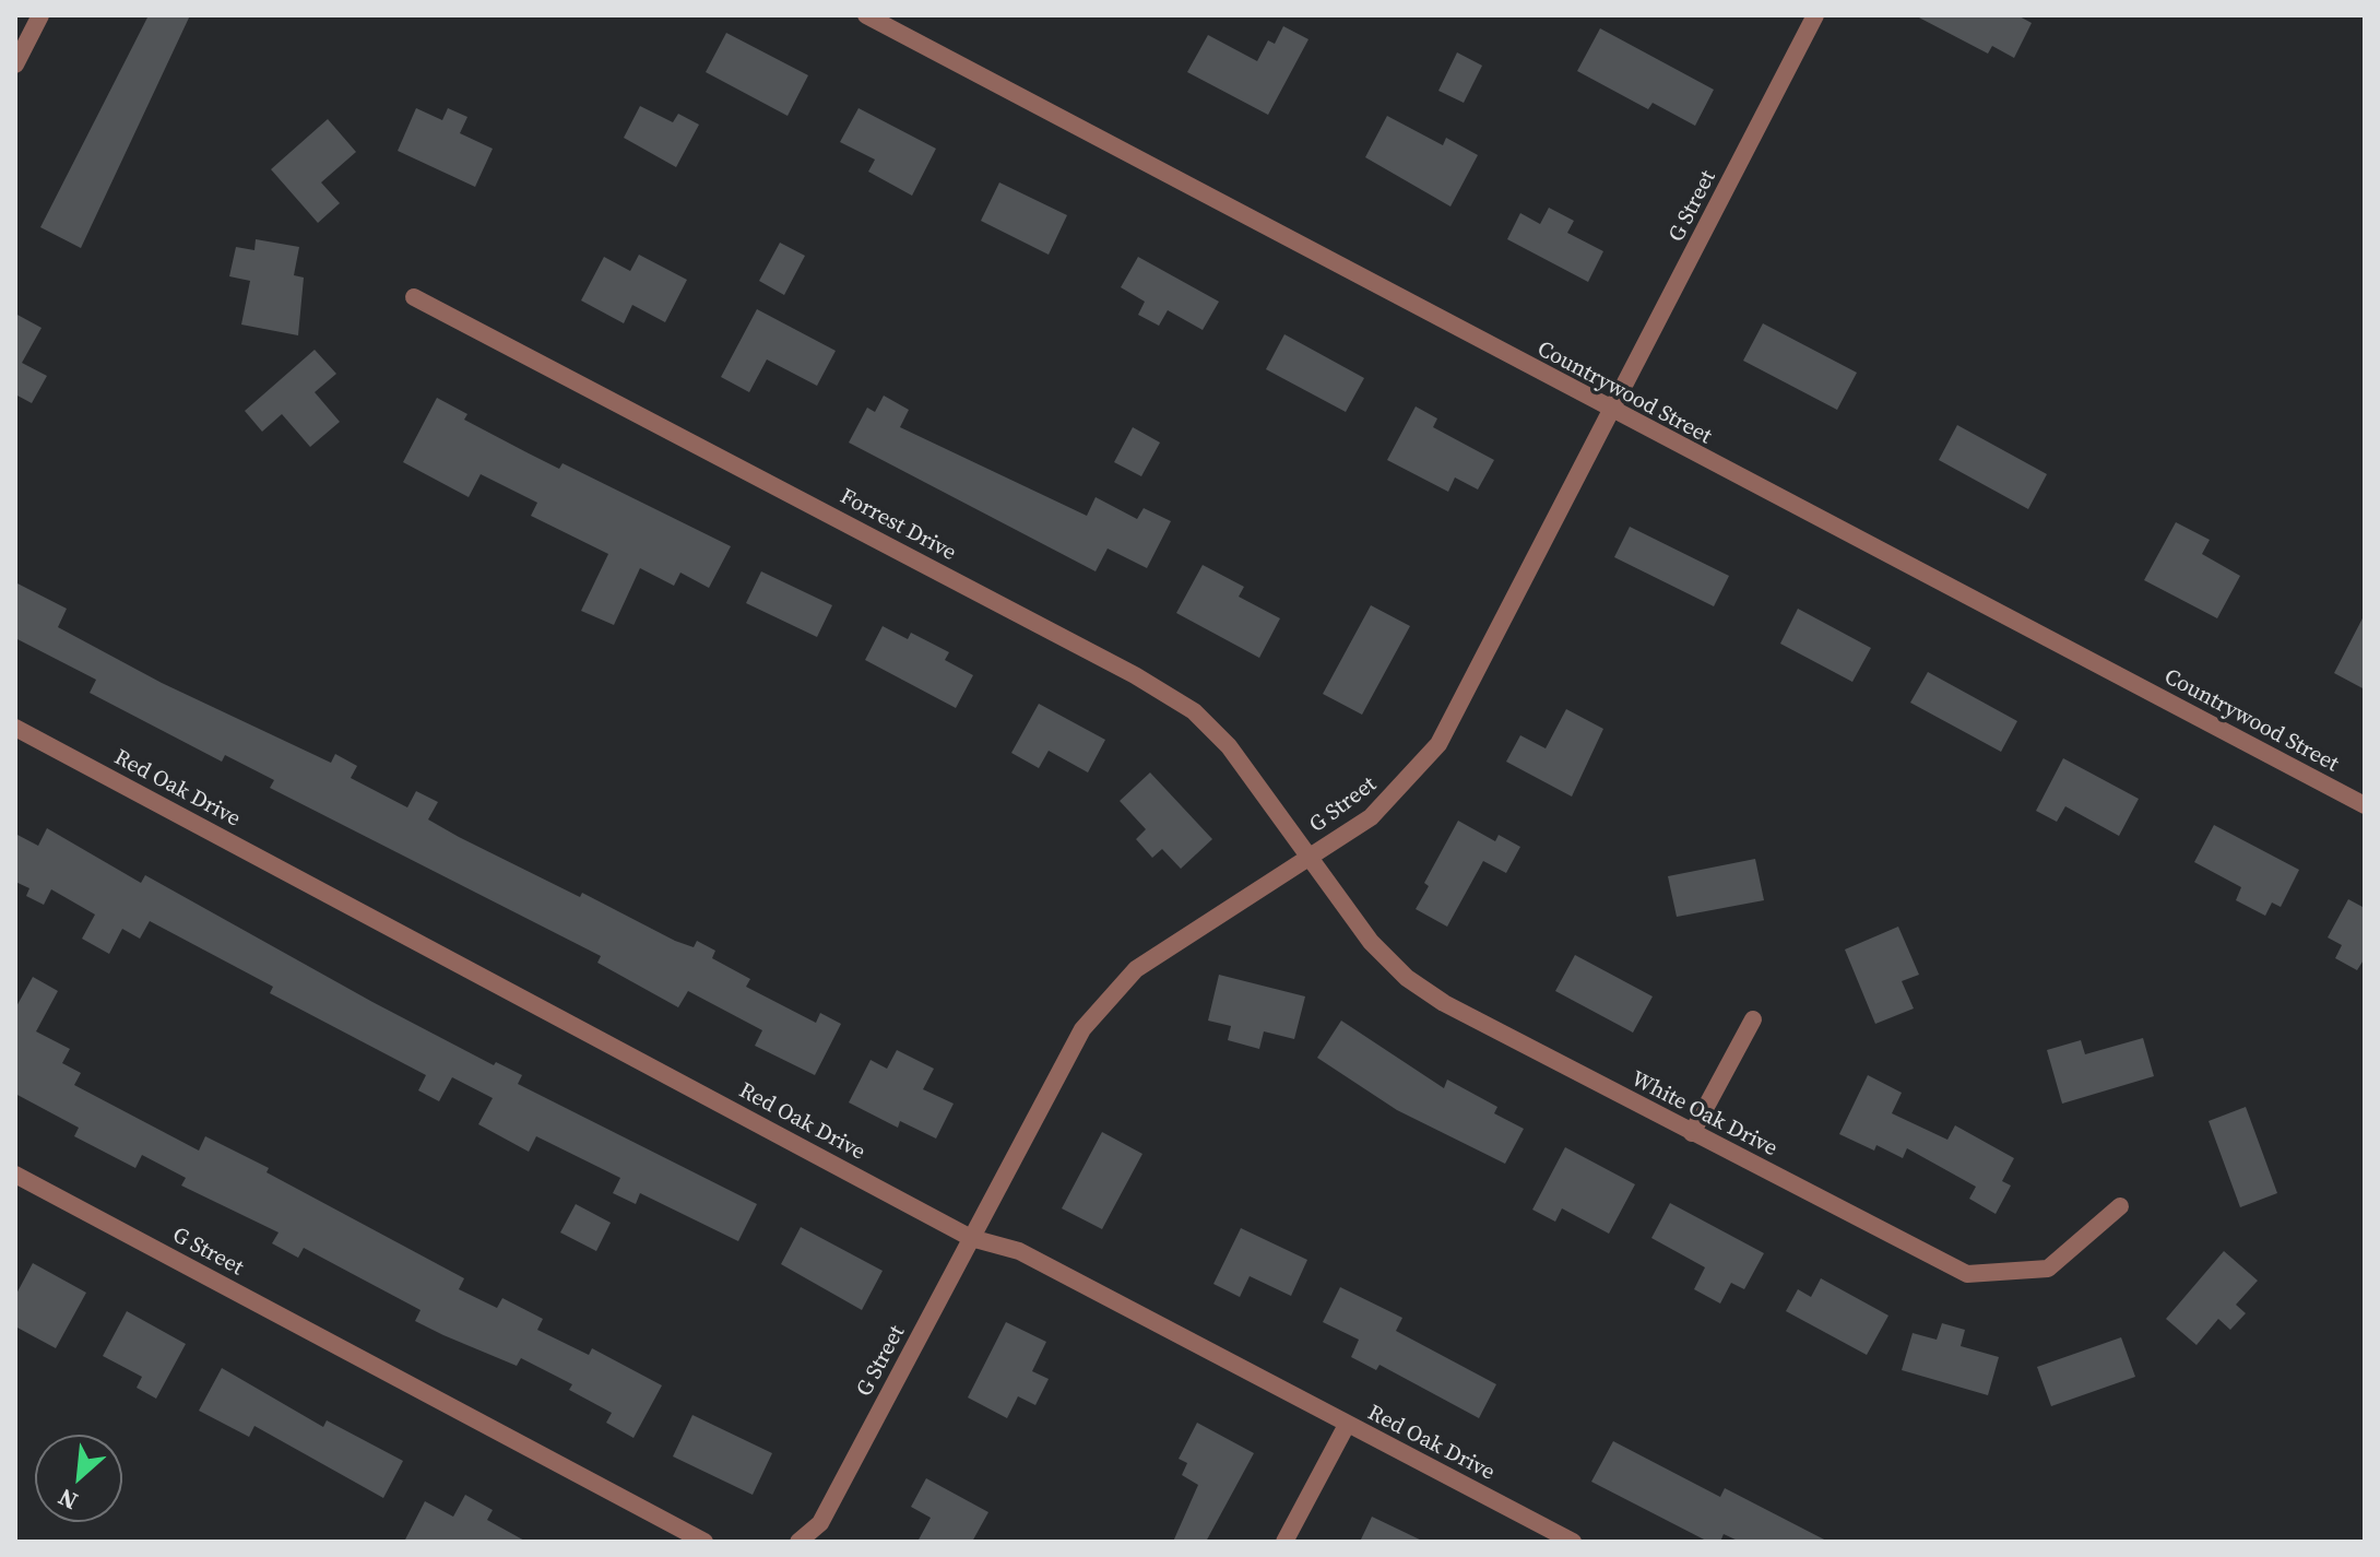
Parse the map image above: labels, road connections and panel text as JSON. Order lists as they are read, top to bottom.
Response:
{
  "streets": {
    "street": [
      "G Street",
      "Countrywood Street",
      "Forrest Drive",
      "Red Oak Drive",
      "White Oak Drive"
    ]
  },
  "crossings": [
    ["G Street", "Countrywood Street"],
    ["G Street", "Forrest Drive"],
    ["G Street", "Red Oak Drive"],
    ["G Street", "White Oak Drive"],
    ["Forrest Drive", "White Oak Drive"]
  ],
  "north": "bottom left"
}
